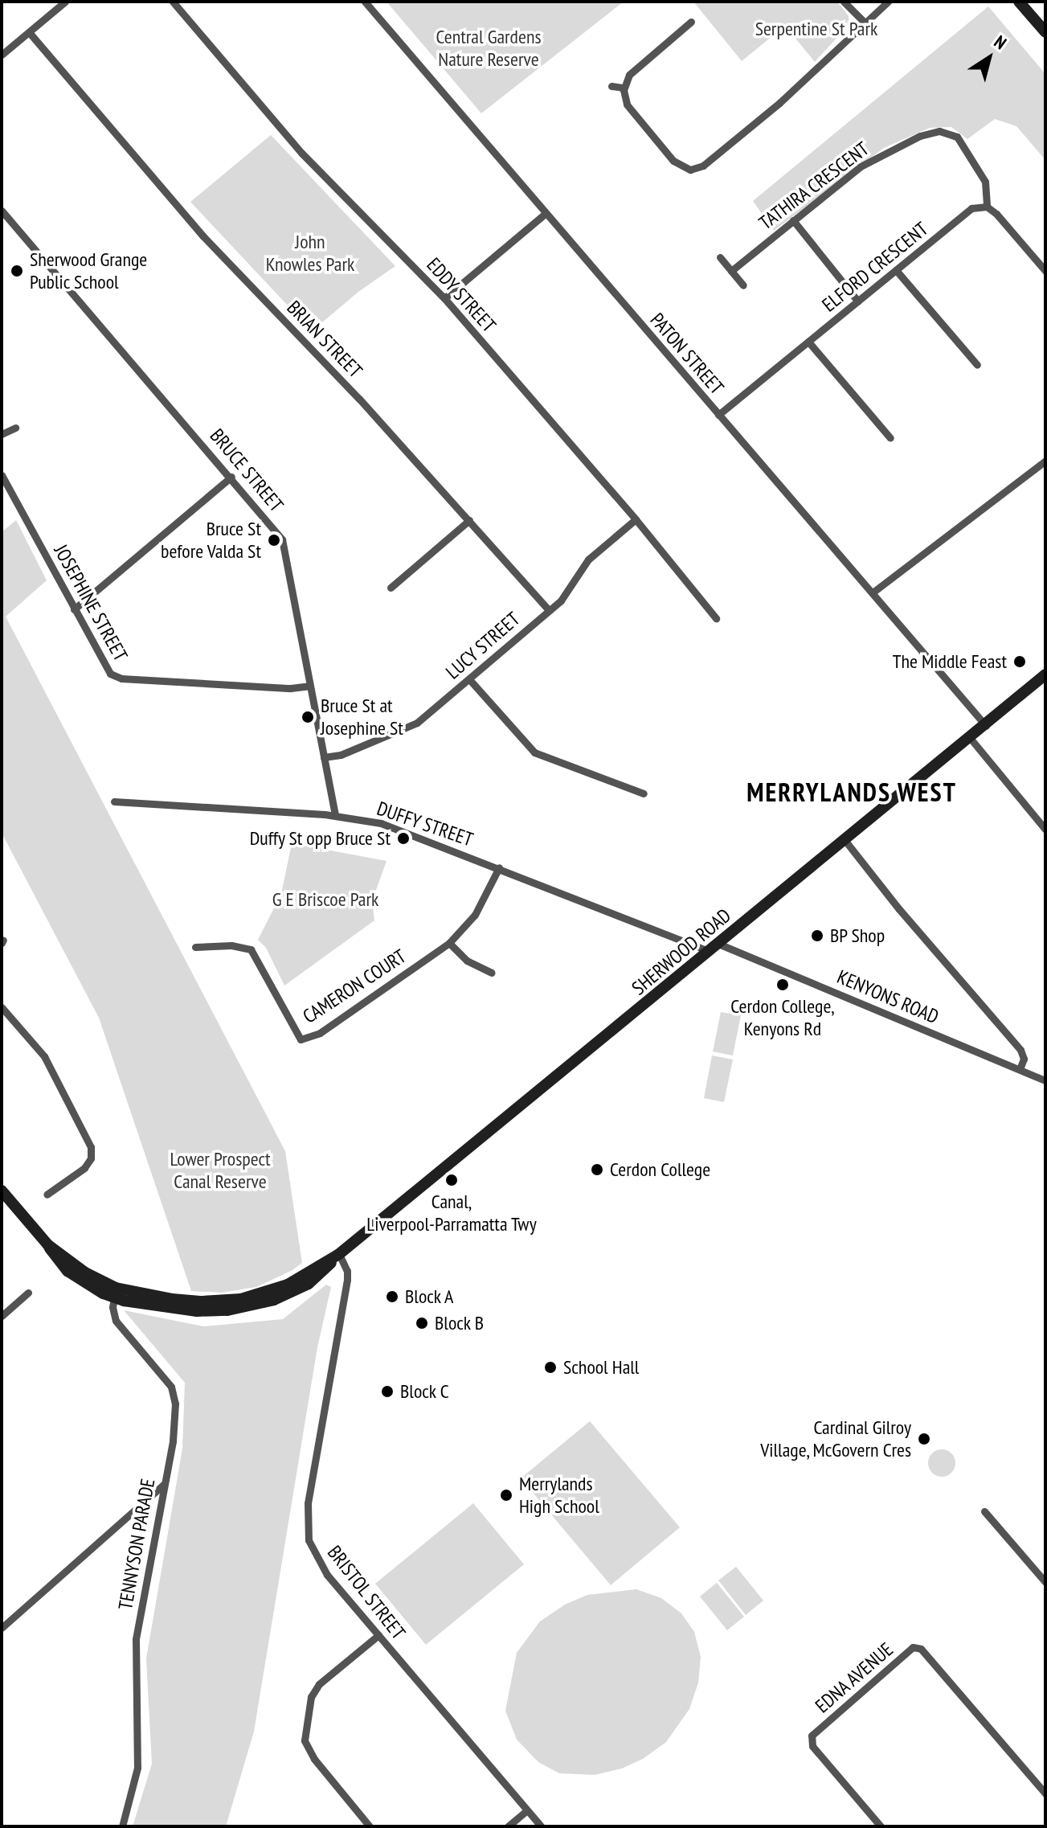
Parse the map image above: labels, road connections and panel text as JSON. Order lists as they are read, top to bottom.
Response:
{
  "streets": {
    "main road": ["SHERWOOD ROAD"],
    "street": [
      "TATHIRA CRESCENT",
      "ELFORD CRESCENT",
      "EDDY STREET",
      "BRIAN STREET",
      "PATON STREET",
      "BRUCE STREET",
      "JOSEPHINE STREET",
      "LUCY STREET",
      "DUFFY STREET",
      "CAMERON COURT",
      "KENYONS ROAD",
      "TENNYSON PARADE",
      "BRISTOL STREET",
      "EDNA AVENUE"
    ]
  },
  "crossings": [
    ["TATHIRA CRESCENT", "ELFORD CRESCENT"],
    ["ELFORD CRESCENT", "PATON STREET"],
    ["EDDY STREET", "LUCY STREET"],
    ["BRIAN STREET", "LUCY STREET"],
    ["PATON STREET", "SHERWOOD ROAD"],
    ["BRUCE STREET", "JOSEPHINE STREET"],
    ["BRUCE STREET", "LUCY STREET"],
    ["BRUCE STREET", "DUFFY STREET"],
    ["DUFFY STREET", "SHERWOOD ROAD"],
    ["DUFFY STREET", "CAMERON COURT"],
    ["DUFFY STREET", "KENYONS ROAD"],
    ["SHERWOOD ROAD", "KENYONS ROAD"],
    ["SHERWOOD ROAD", "TENNYSON PARADE"],
    ["SHERWOOD ROAD", "BRISTOL STREET"]
  ],
  "districts": ["MERRYLANDS WEST"],
  "parks": [
    "Serpentine St Park",
    "Central Gardens Nature Reserve",
    "John Knowles Park",
    "G E Briscoe Park",
    "Lower Prospect Canal Reserve"
  ],
  "places": [
    "Sherwood Grange Public School",
    "Bruce St before Valda St",
    "The Middle Feast",
    "Bruce St at Josephine St",
    "Duffy St opp Bruce St",
    "BP Shop",
    "Cerdon College, Kenyons Rd",
    "Cerdon College",
    "Canal, Liverpool-Parramatta Twy",
    "Block A",
    "Block B",
    "School Hall",
    "Block C",
    "Cardinal Gilroy Village, McGovern Cres",
    "Merrylands High School"
  ],
  "north": "top right"
}
